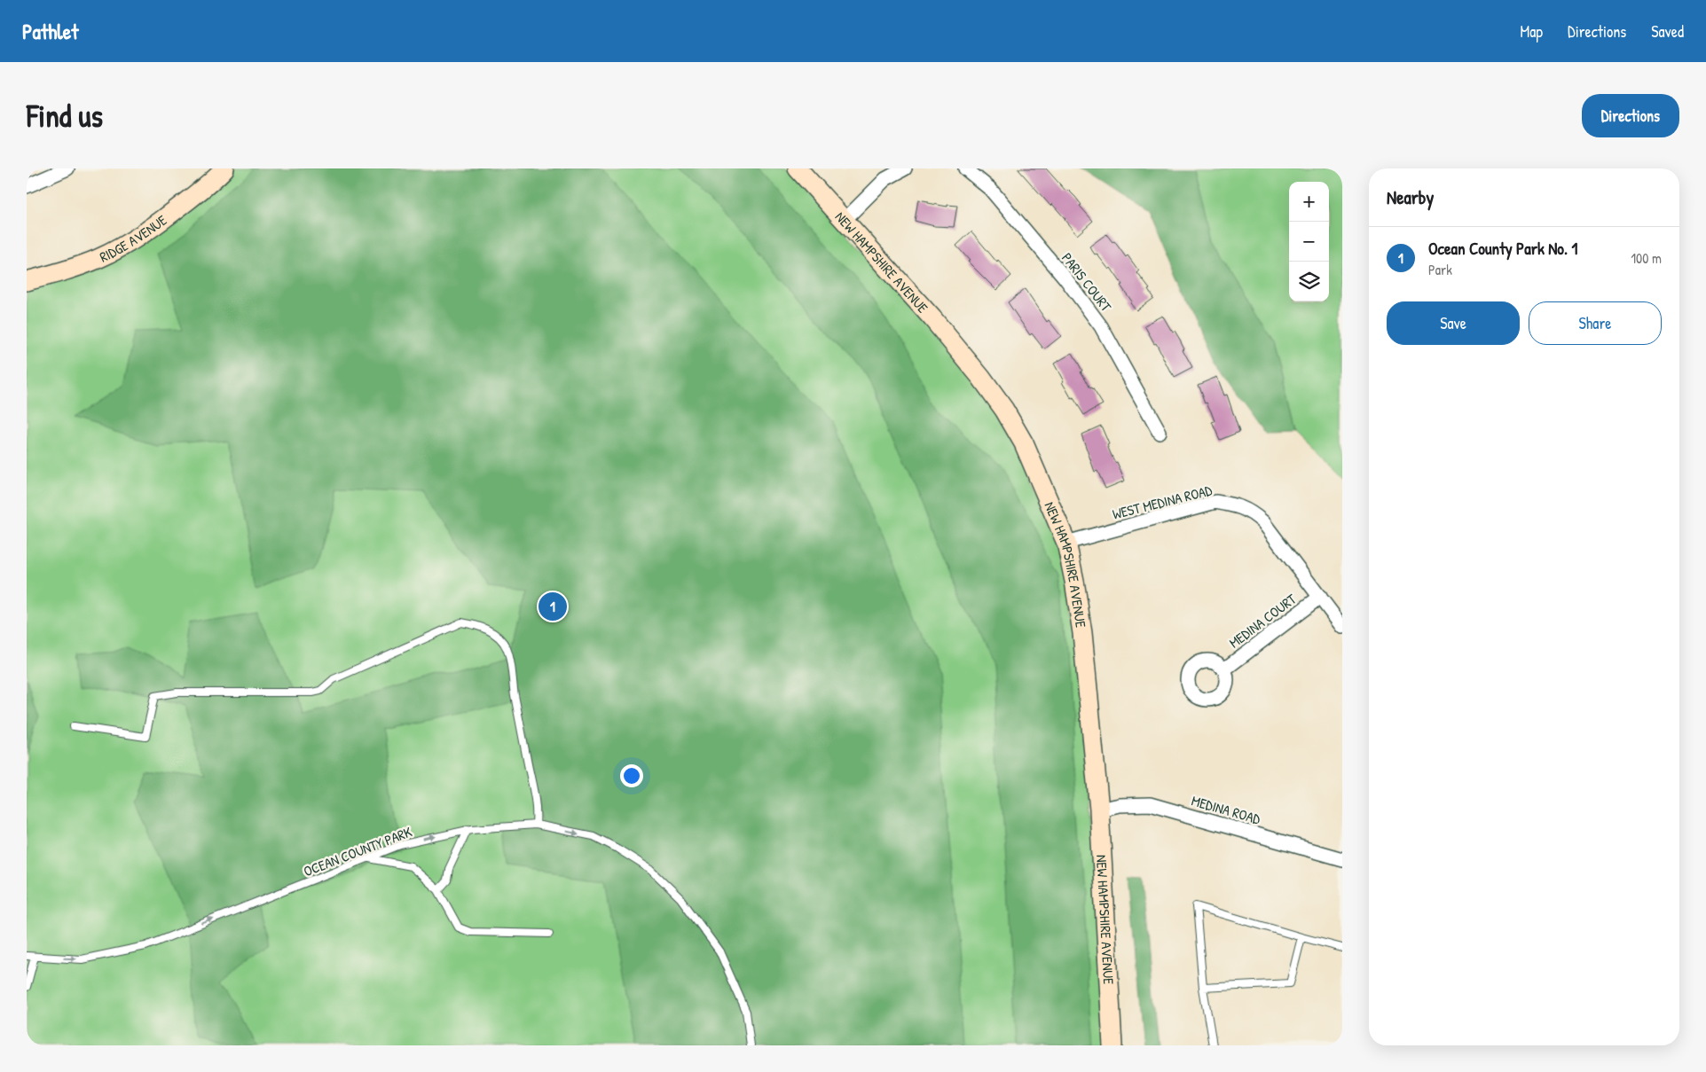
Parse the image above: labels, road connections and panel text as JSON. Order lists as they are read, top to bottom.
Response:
{
  "streets": {
    "main road": ["RIDGE AVENUE", "NEW HAMPSHIRE AVENUE"],
    "street": [
      "PARIS COURT",
      "WEST MEDINA ROAD",
      "MEDINA COURT",
      "MEDINA ROAD"
    ],
    "lane": ["OCEAN COUNTY PARK"]
  },
  "crossings": [
    ["NEW HAMPSHIRE AVENUE", "WEST MEDINA ROAD"],
    ["NEW HAMPSHIRE AVENUE", "MEDINA ROAD"],
    ["WEST MEDINA ROAD", "MEDINA COURT"]
  ],
  "one_way": ["OCEAN COUNTY PARK"],
  "page": {
    "header": "Pathlet",
    "nav": ["Map", "Directions", "Saved"],
    "buttons": [
      "Directions",
      ["Save", "Share"]
    ],
    "title": "Find us",
    "heading": "Nearby",
    "map_buttons": ["+", "−"],
    "list": [
      {
        "mark": "1",
        "name": "Ocean County Park No. 1",
        "note": "Park",
        "value": "100 m"
      }
    ],
    "pins": "1"
  }
}
